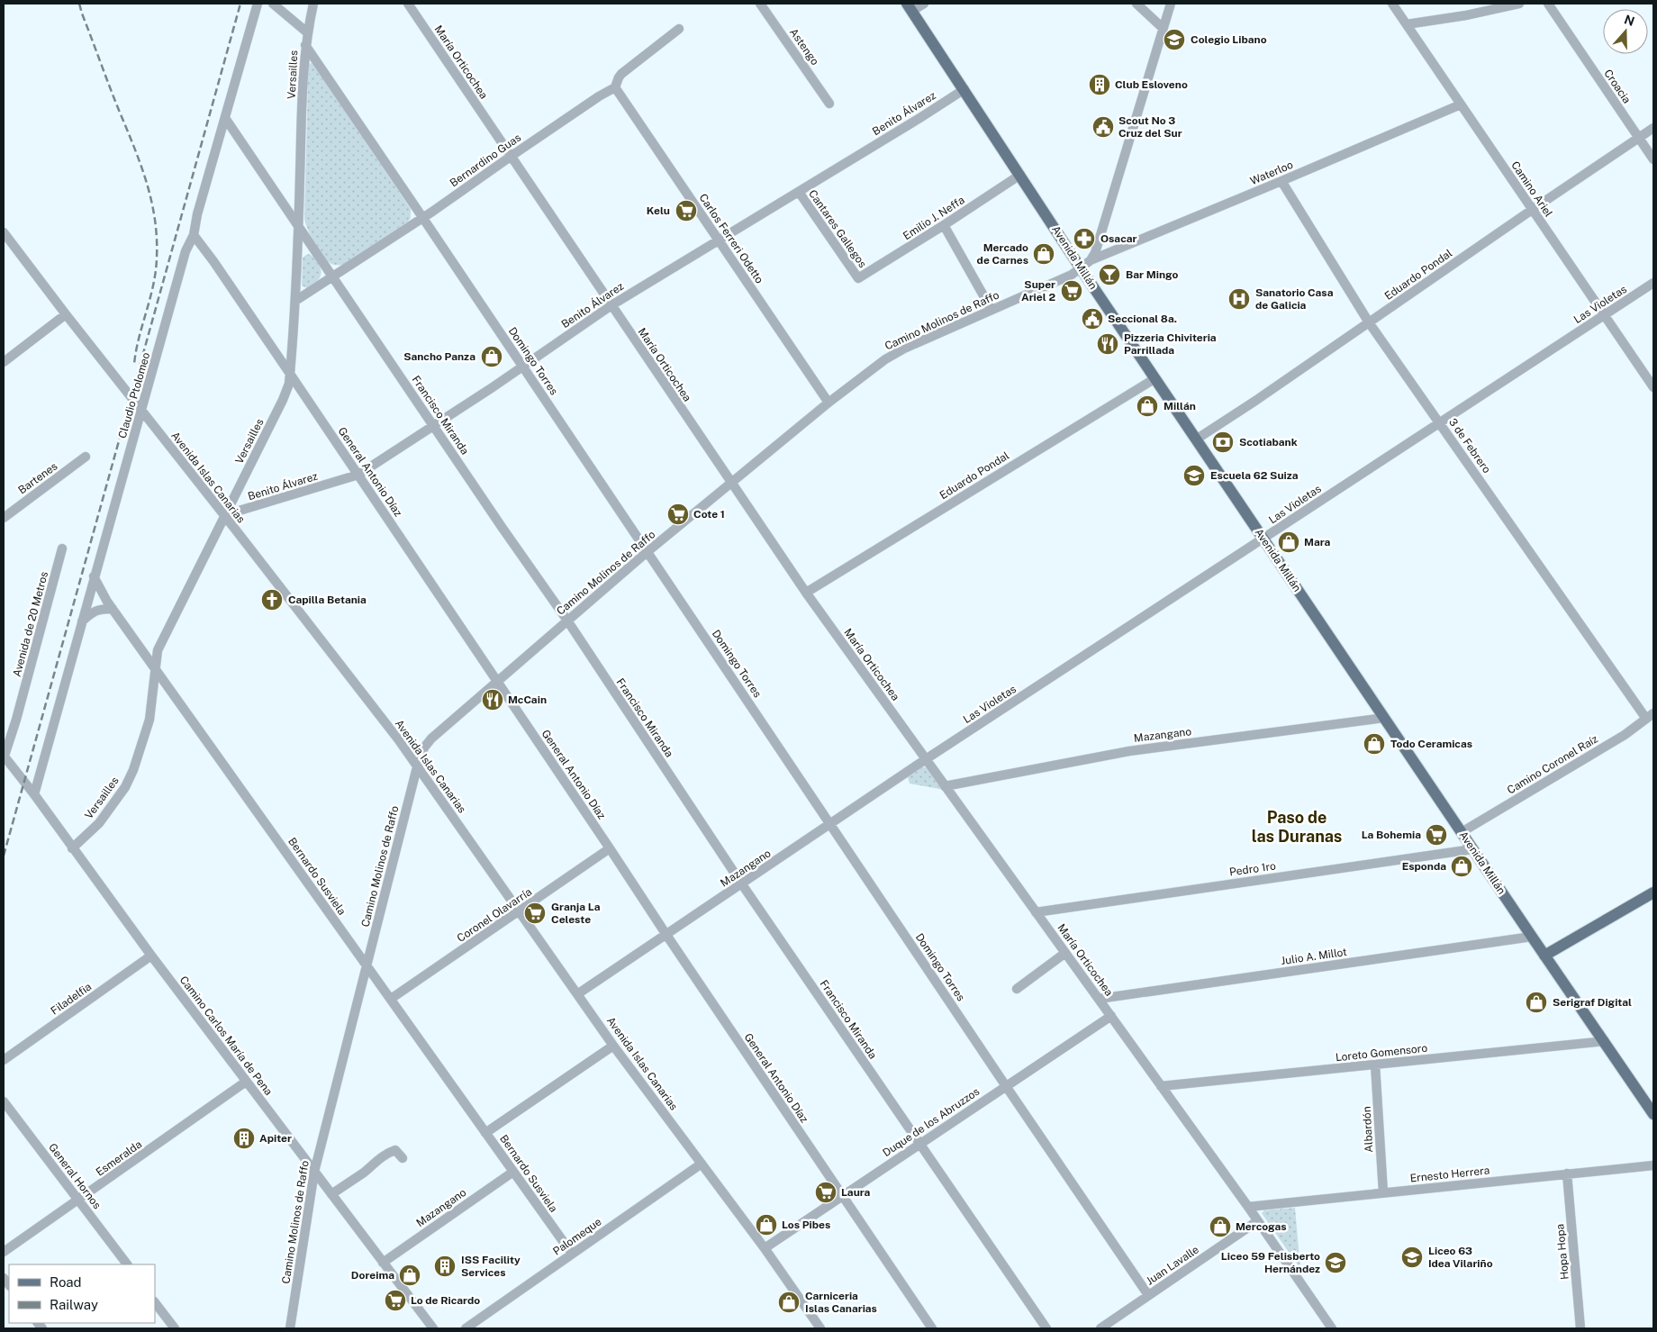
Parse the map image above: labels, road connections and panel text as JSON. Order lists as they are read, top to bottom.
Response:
{
  "streets": {
    "main road": ["Avenida Millán"],
    "street": [
      "Astengo",
      "María Orticochea",
      "Versailles",
      "Croacia",
      "Benito Álvarez",
      "Bernardino Guas",
      "Waterloo",
      "Camino Ariel",
      "Emilio J. Neffa",
      "Cantares Gallegos",
      "Carlos Ferreri Odetto",
      "Eduardo Pondal",
      "Las Violetas",
      "Camino Molinos de Raffo",
      "Domingo Torres",
      "Claudio Ptolomeo",
      "Francisco Miranda",
      "3 de Febrero",
      "General Antonio Díaz",
      "Avenida Islas Canarias",
      "Bartenes",
      "Avenida de 20 Metros",
      "Mazangano",
      "Camino Coronel Raíz",
      "Pedro 1ro",
      "Bernardo Susviela",
      "Coronel Olavarría",
      "Julio A. Millot",
      "Filadelfia",
      "Camino Carlos María de Pena",
      "Loreto Gomensoro",
      "Duque de los Abruzzos",
      "Albardón",
      "Esmeralda",
      "Ernesto Herrera",
      "General Hornos",
      "Palomeque",
      "Hopa Hopa",
      "Juan Lavalle"
    ]
  },
  "crossings": [
    ["María Orticochea", "Benito Álvarez"],
    ["María Orticochea", "Bernardino Guas"],
    ["María Orticochea", "Eduardo Pondal"],
    ["María Orticochea", "Las Violetas"],
    ["María Orticochea", "Camino Molinos de Raffo"],
    ["María Orticochea", "Mazangano"],
    ["María Orticochea", "Pedro 1ro"],
    ["María Orticochea", "Julio A. Millot"],
    ["María Orticochea", "Loreto Gomensoro"],
    ["María Orticochea", "Duque de los Abruzzos"],
    ["María Orticochea", "Ernesto Herrera"],
    ["María Orticochea", "Juan Lavalle"],
    ["Versailles", "Benito Álvarez"],
    ["Versailles", "Bernardino Guas"],
    ["Versailles", "Domingo Torres"],
    ["Versailles", "Francisco Miranda"],
    ["Versailles", "General Antonio Díaz"],
    ["Versailles", "Avenida Islas Canarias"],
    ["Versailles", "Bernardo Susviela"],
    ["Versailles", "Camino Carlos María de Pena"],
    ["Croacia", "Eduardo Pondal"],
    ["Benito Álvarez", "Cantares Gallegos"],
    ["Benito Álvarez", "Carlos Ferreri Odetto"],
    ["Benito Álvarez", "Avenida Millán"],
    ["Benito Álvarez", "Domingo Torres"],
    ["Benito Álvarez", "Francisco Miranda"],
    ["Benito Álvarez", "General Antonio Díaz"],
    ["Benito Álvarez", "Avenida Islas Canarias"],
    ["Bernardino Guas", "Carlos Ferreri Odetto"],
    ["Bernardino Guas", "Domingo Torres"],
    ["Bernardino Guas", "Francisco Miranda"],
    ["Waterloo", "Camino Ariel"],
    ["Waterloo", "Camino Molinos de Raffo"],
    ["Waterloo", "3 de Febrero"],
    ["Camino Ariel", "Eduardo Pondal"],
    ["Camino Ariel", "Las Violetas"],
    ["Emilio J. Neffa", "Cantares Gallegos"],
    ["Emilio J. Neffa", "Avenida Millán"],
    ["Carlos Ferreri Odetto", "Camino Molinos de Raffo"],
    ["Avenida Millán", "Eduardo Pondal"],
    ["Avenida Millán", "Las Violetas"],
    ["Avenida Millán", "Camino Molinos de Raffo"],
    ["Avenida Millán", "Mazangano"],
    ["Avenida Millán", "Camino Coronel Raíz"],
    ["Avenida Millán", "Pedro 1ro"],
    ["Avenida Millán", "Julio A. Millot"],
    ["Avenida Millán", "Loreto Gomensoro"],
    ["Eduardo Pondal", "3 de Febrero"],
    ["Las Violetas", "3 de Febrero"],
    ["Las Violetas", "Mazangano"],
    ["Camino Molinos de Raffo", "Domingo Torres"],
    ["Camino Molinos de Raffo", "Francisco Miranda"],
    ["Camino Molinos de Raffo", "General Antonio Díaz"],
    ["Camino Molinos de Raffo", "Avenida Islas Canarias"],
    ["Camino Molinos de Raffo", "Bernardo Susviela"],
    ["Camino Molinos de Raffo", "Camino Carlos María de Pena"],
    ["Domingo Torres", "Mazangano"],
    ["Domingo Torres", "Duque de los Abruzzos"],
    ["Domingo Torres", "Juan Lavalle"],
    ["Claudio Ptolomeo", "Francisco Miranda"],
    ["Claudio Ptolomeo", "General Antonio Díaz"],
    ["Claudio Ptolomeo", "Avenida Islas Canarias"],
    ["Claudio Ptolomeo", "Bernardo Susviela"],
    ["Claudio Ptolomeo", "Camino Carlos María de Pena"],
    ["Francisco Miranda", "Mazangano"],
    ["Francisco Miranda", "Duque de los Abruzzos"],
    ["3 de Febrero", "Camino Coronel Raíz"],
    ["General Antonio Díaz", "Mazangano"],
    ["General Antonio Díaz", "Coronel Olavarría"],
    ["General Antonio Díaz", "Duque de los Abruzzos"],
    ["Avenida Islas Canarias", "Mazangano"],
    ["Avenida Islas Canarias", "Coronel Olavarría"],
    ["Avenida Islas Canarias", "Duque de los Abruzzos"],
    ["Avenida Islas Canarias", "Palomeque"],
    ["Avenida de 20 Metros", "Camino Carlos María de Pena"],
    ["Mazangano", "Bernardo Susviela"],
    ["Mazangano", "Camino Carlos María de Pena"],
    ["Bernardo Susviela", "Coronel Olavarría"],
    ["Bernardo Susviela", "Palomeque"],
    ["Filadelfia", "Camino Carlos María de Pena"],
    ["Camino Carlos María de Pena", "Esmeralda"],
    ["Loreto Gomensoro", "Albardón"],
    ["Albardón", "Ernesto Herrera"],
    ["Esmeralda", "General Hornos"],
    ["Ernesto Herrera", "Hopa Hopa"]
  ],
  "districts": ["Paso de las Duranas"],
  "places": {
    "school or university": [
      "Colegio Libano",
      "Escuela 62 Suiza",
      "Liceo 63 Idea Vilariño",
      "Liceo 59 Felisberto Hernández"
    ],
    "building": ["Club Esloveno", "Apiter", "ISS Facility Services"],
    "public building": ["Scout No 3 Cruz del Sur", "Seccional 8a."],
    "supermarket": [
      "Kelu",
      "Super Ariel 2",
      "Cote 1",
      "La Bohemia",
      "Granja La Celeste",
      "Laura",
      "Lo de Ricardo"
    ],
    "pharmacy": ["Osacar"],
    "shop": [
      "Mercado de Carnes",
      "Sancho Panza",
      "Millán",
      "Mara",
      "Todo Ceramicas",
      "Esponda",
      "Serigraf Digital",
      "Los Pibes",
      "Mercogas",
      "Doreima",
      "Carniceria Islas Canarias"
    ],
    "bar": ["Bar Mingo"],
    "hospital": ["Sanatorio Casa de Galicia"],
    "restaurant": ["Pizzeria Chiviteria Parrillada", "McCain"],
    "bank": ["Scotiabank"],
    "church": ["Capilla Betania"]
  },
  "legend": ["Road", "Railway"],
  "north": "top"
}
